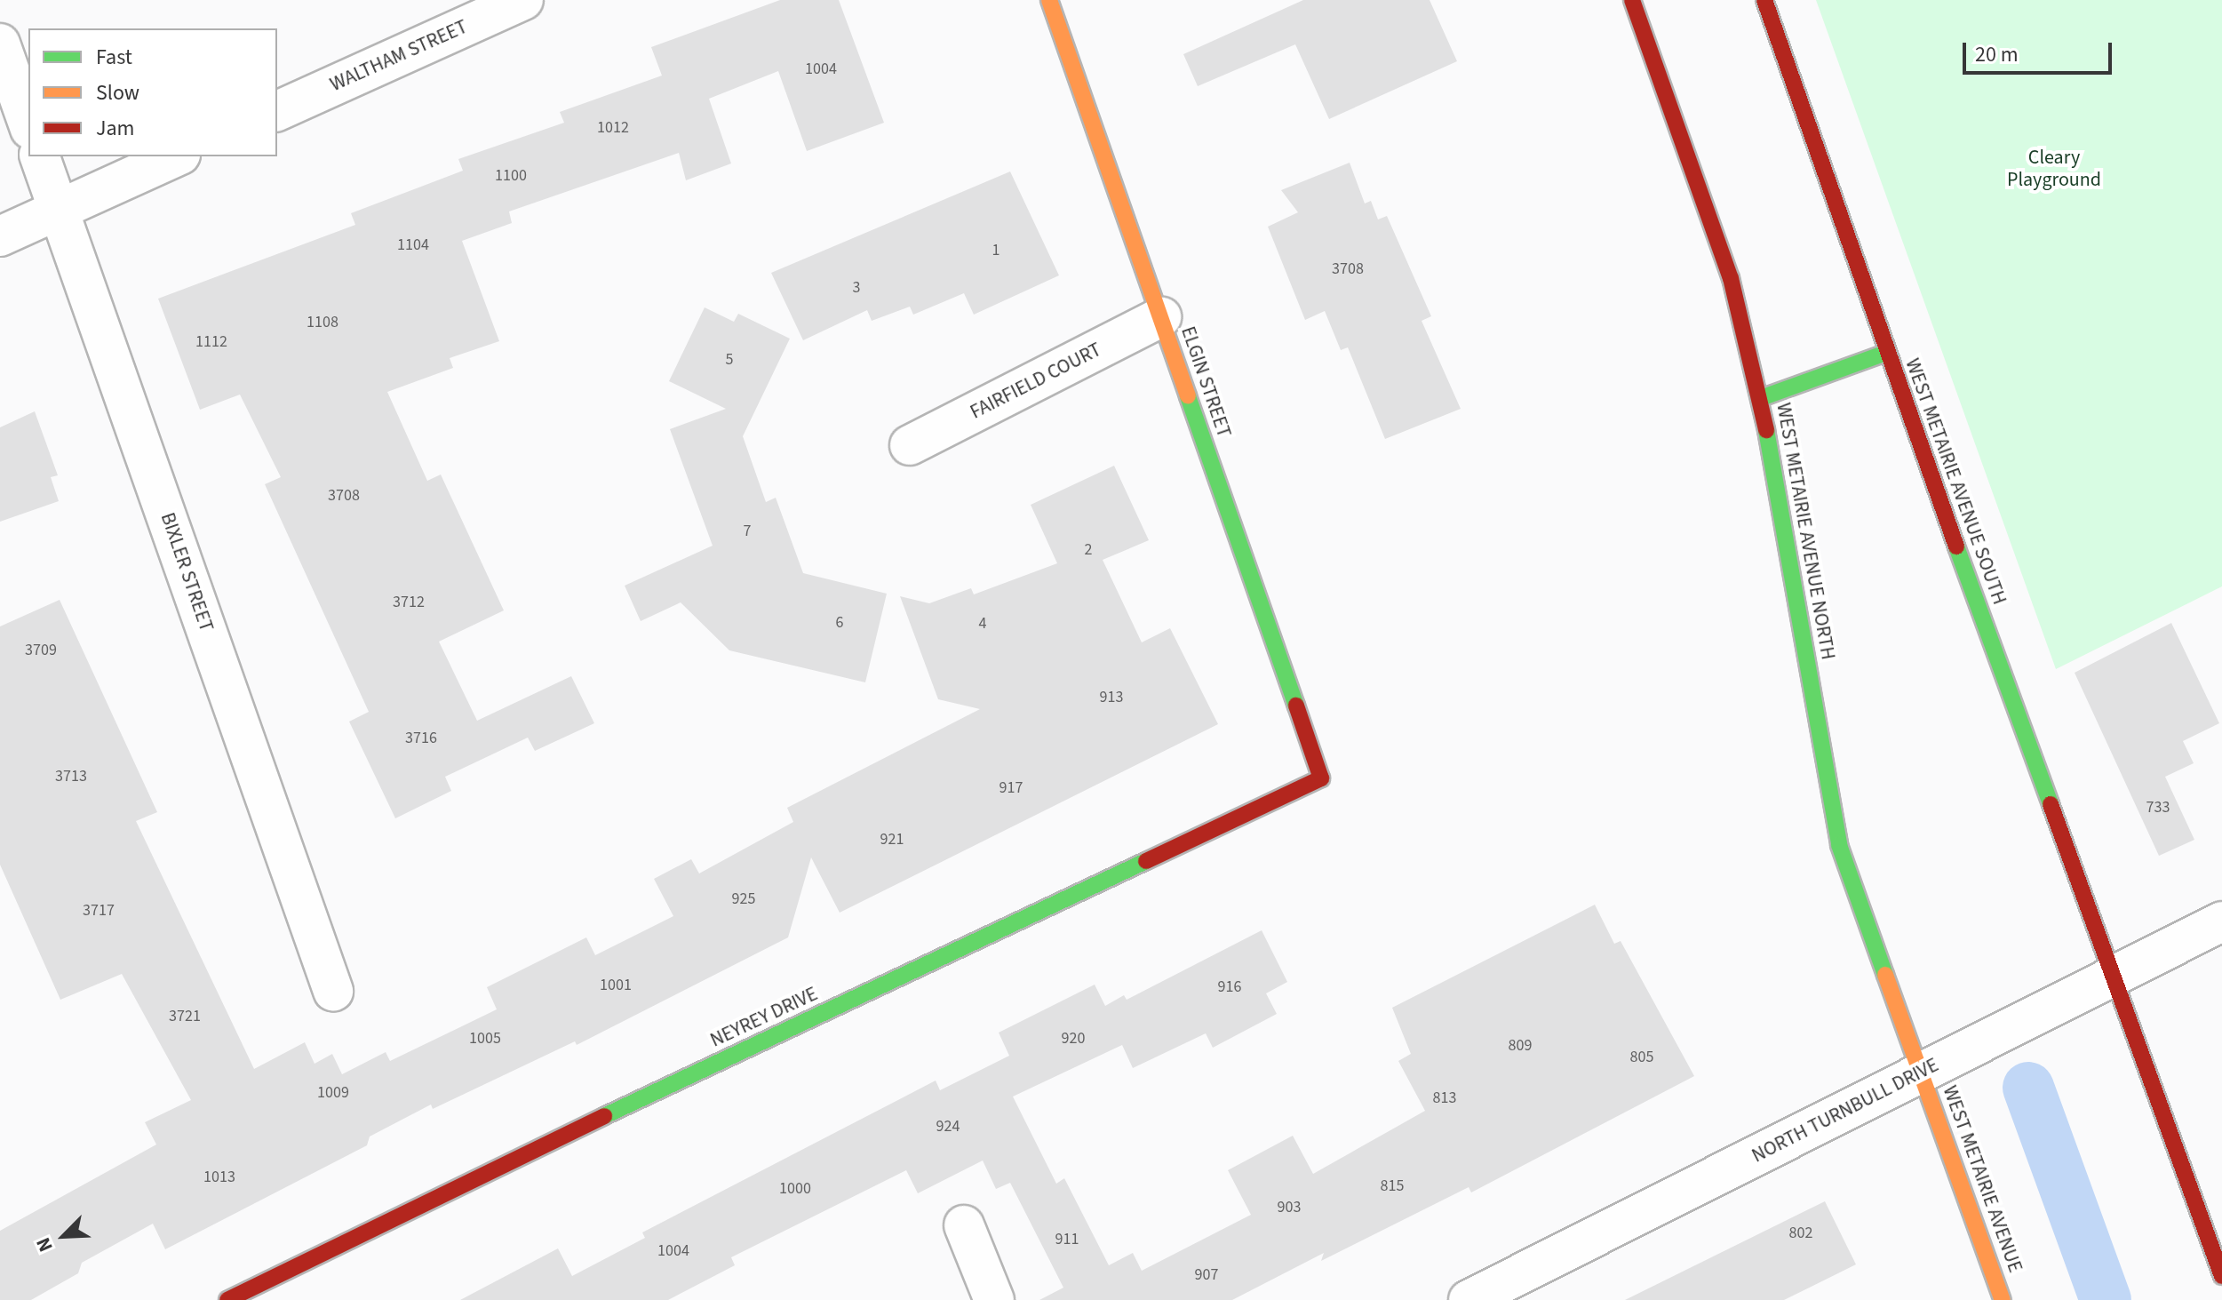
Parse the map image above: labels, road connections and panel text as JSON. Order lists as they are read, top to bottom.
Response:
{
  "streets": {
    "main road": [
      "ELGIN STREET",
      "WEST METAIRIE AVENUE SOUTH",
      "WEST METAIRIE AVENUE NORTH",
      "NEYREY DRIVE",
      "WEST METAIRIE AVENUE"
    ],
    "street": [
      "WALTHAM STREET",
      "FAIRFIELD COURT",
      "BIXLER STREET",
      "NORTH TURNBULL DRIVE"
    ]
  },
  "crossings": [
    ["FAIRFIELD COURT", "ELGIN STREET"],
    ["ELGIN STREET", "NEYREY DRIVE"],
    ["WEST METAIRIE AVENUE SOUTH", "NORTH TURNBULL DRIVE"],
    ["WEST METAIRIE AVENUE NORTH", "NORTH TURNBULL DRIVE"],
    ["WEST METAIRIE AVENUE NORTH", "WEST METAIRIE AVENUE"],
    ["NORTH TURNBULL DRIVE", "WEST METAIRIE AVENUE"]
  ],
  "parks": ["Cleary Playground"],
  "house_numbers": [
    "1004",
    "1012",
    "1100",
    "1104",
    "1",
    "3708",
    "3",
    "1108",
    "1112",
    "5",
    "3708",
    "7",
    "2",
    "3712",
    "6",
    "4",
    "3709",
    "913",
    "3716",
    "3713",
    "917",
    "733",
    "921",
    "925",
    "3717",
    "1001",
    "916",
    "3721",
    "1005",
    "920",
    "809",
    "805",
    "1009",
    "813",
    "924",
    "1013",
    "815",
    "1000",
    "903",
    "802",
    "911",
    "1004",
    "907"
  ],
  "legend": ["Fast", "Slow", "Jam"],
  "scale_bar": "20 m",
  "north": "bottom left"
}
